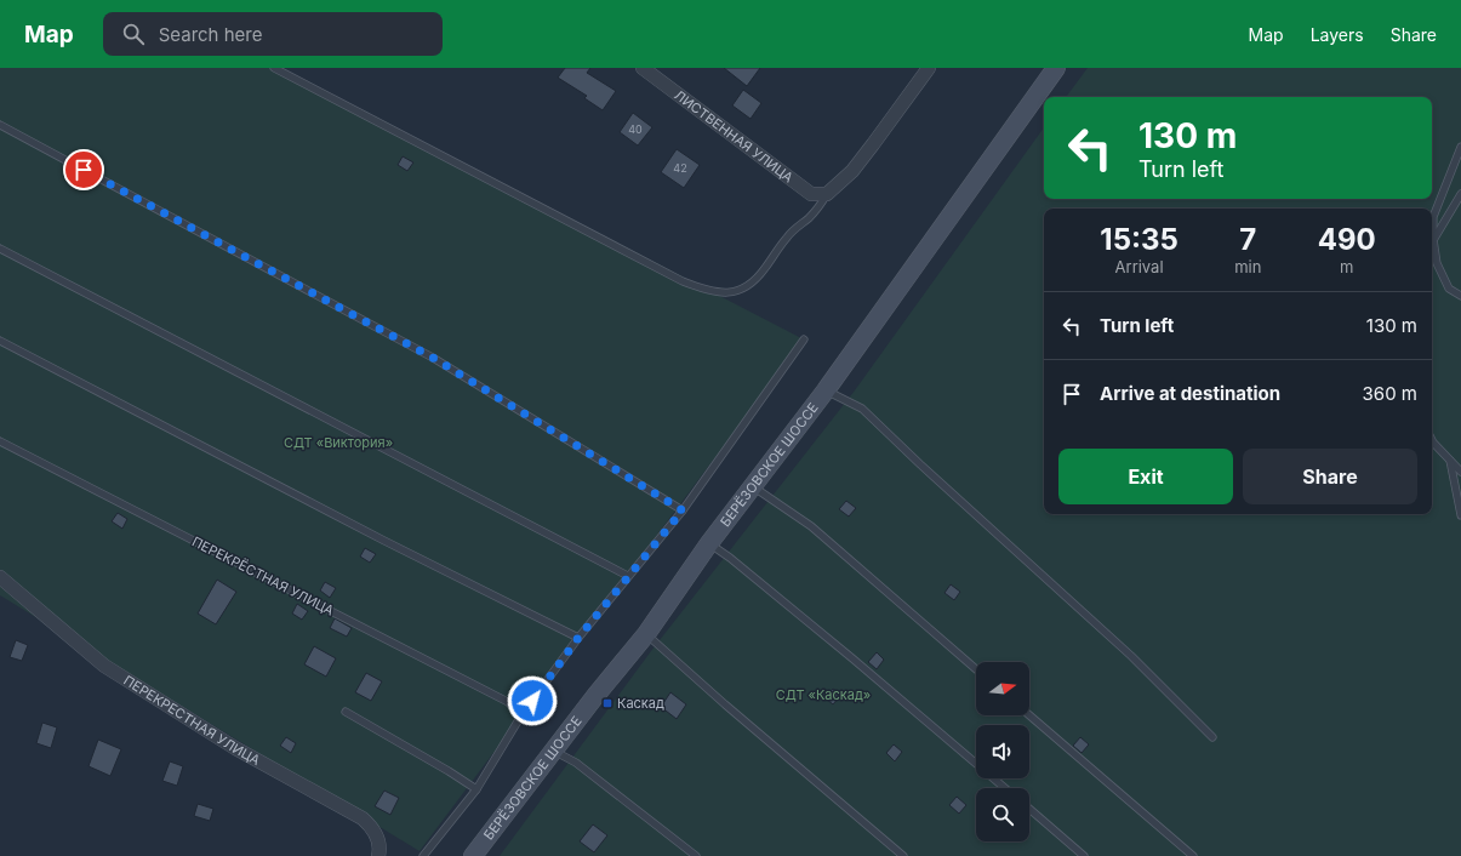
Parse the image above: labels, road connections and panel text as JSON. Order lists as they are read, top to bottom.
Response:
{
  "streets": {
    "street": ["ЛИСТВЕННАЯ УЛИЦА", "БЕРЁЗОВСКОЕ ШОССЕ", "ПЕРЕКРЕСТНАЯ УЛИЦА"],
    "lane": ["ПЕРЕКРЁСТНАЯ УЛИЦА"]
  },
  "parks": ["СДТ «Виктория»", "СДТ «Каскад»"],
  "places": {
    "transit": ["Каскад"]
  },
  "house_numbers": ["40", "42"],
  "north": "right",
  "page": {
    "header": "Map",
    "search": "Search here",
    "nav": ["Map", "Layers", "Share"],
    "turn": ["130 m", "Turn left"],
    "eta": [
      "15:35",
      "Arrival",
      "7",
      "min",
      "490",
      "m"
    ],
    "list": [
      {
        "name": "Turn left",
        "value": "130 m"
      },
      {
        "name": "Arrive at destination",
        "value": "360 m"
      }
    ],
    "buttons": ["Exit", "Share"]
  }
}
